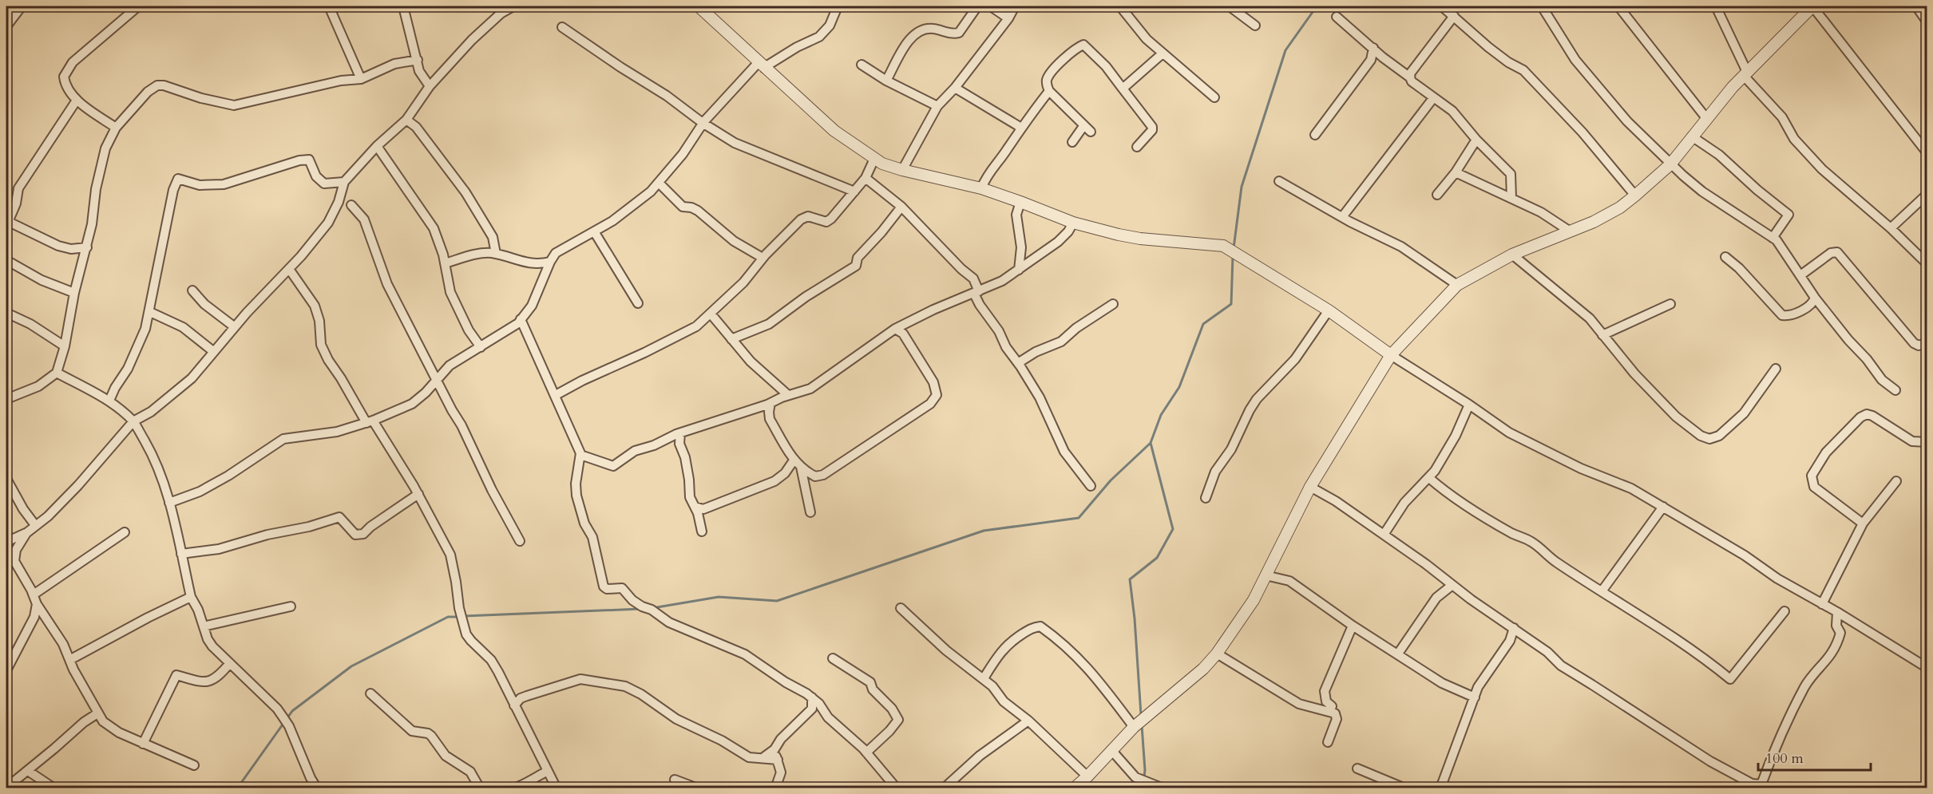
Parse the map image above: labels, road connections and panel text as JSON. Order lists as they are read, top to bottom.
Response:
{
  "scale_bar": "100 m"
}
